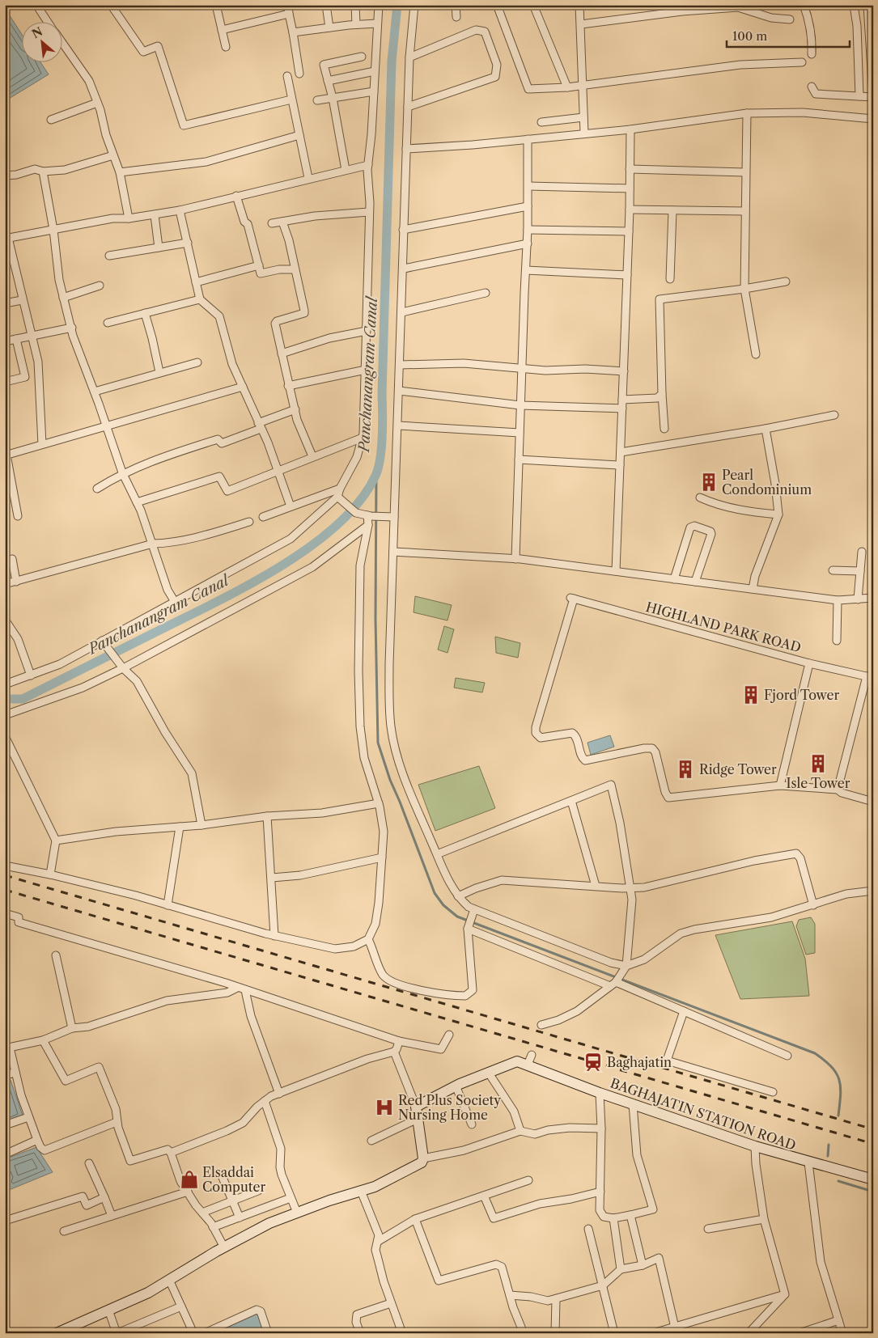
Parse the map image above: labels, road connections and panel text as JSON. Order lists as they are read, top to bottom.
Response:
{
  "streets": {
    "street": ["HIGHLAND PARK ROAD", "BAGHAJATIN STATION ROAD"]
  },
  "water": ["Panchanangram Canal"],
  "places": {
    "building": [
      "Pearl Condominium",
      "Fjord Tower",
      "Isle Tower",
      "Ridge Tower"
    ],
    "station": ["Baghajatin"],
    "hospital": ["Red Plus Society Nursing Home"],
    "shop": ["Elsaddai Computer"]
  },
  "scale_bar": "100 m",
  "north": "top left"
}
